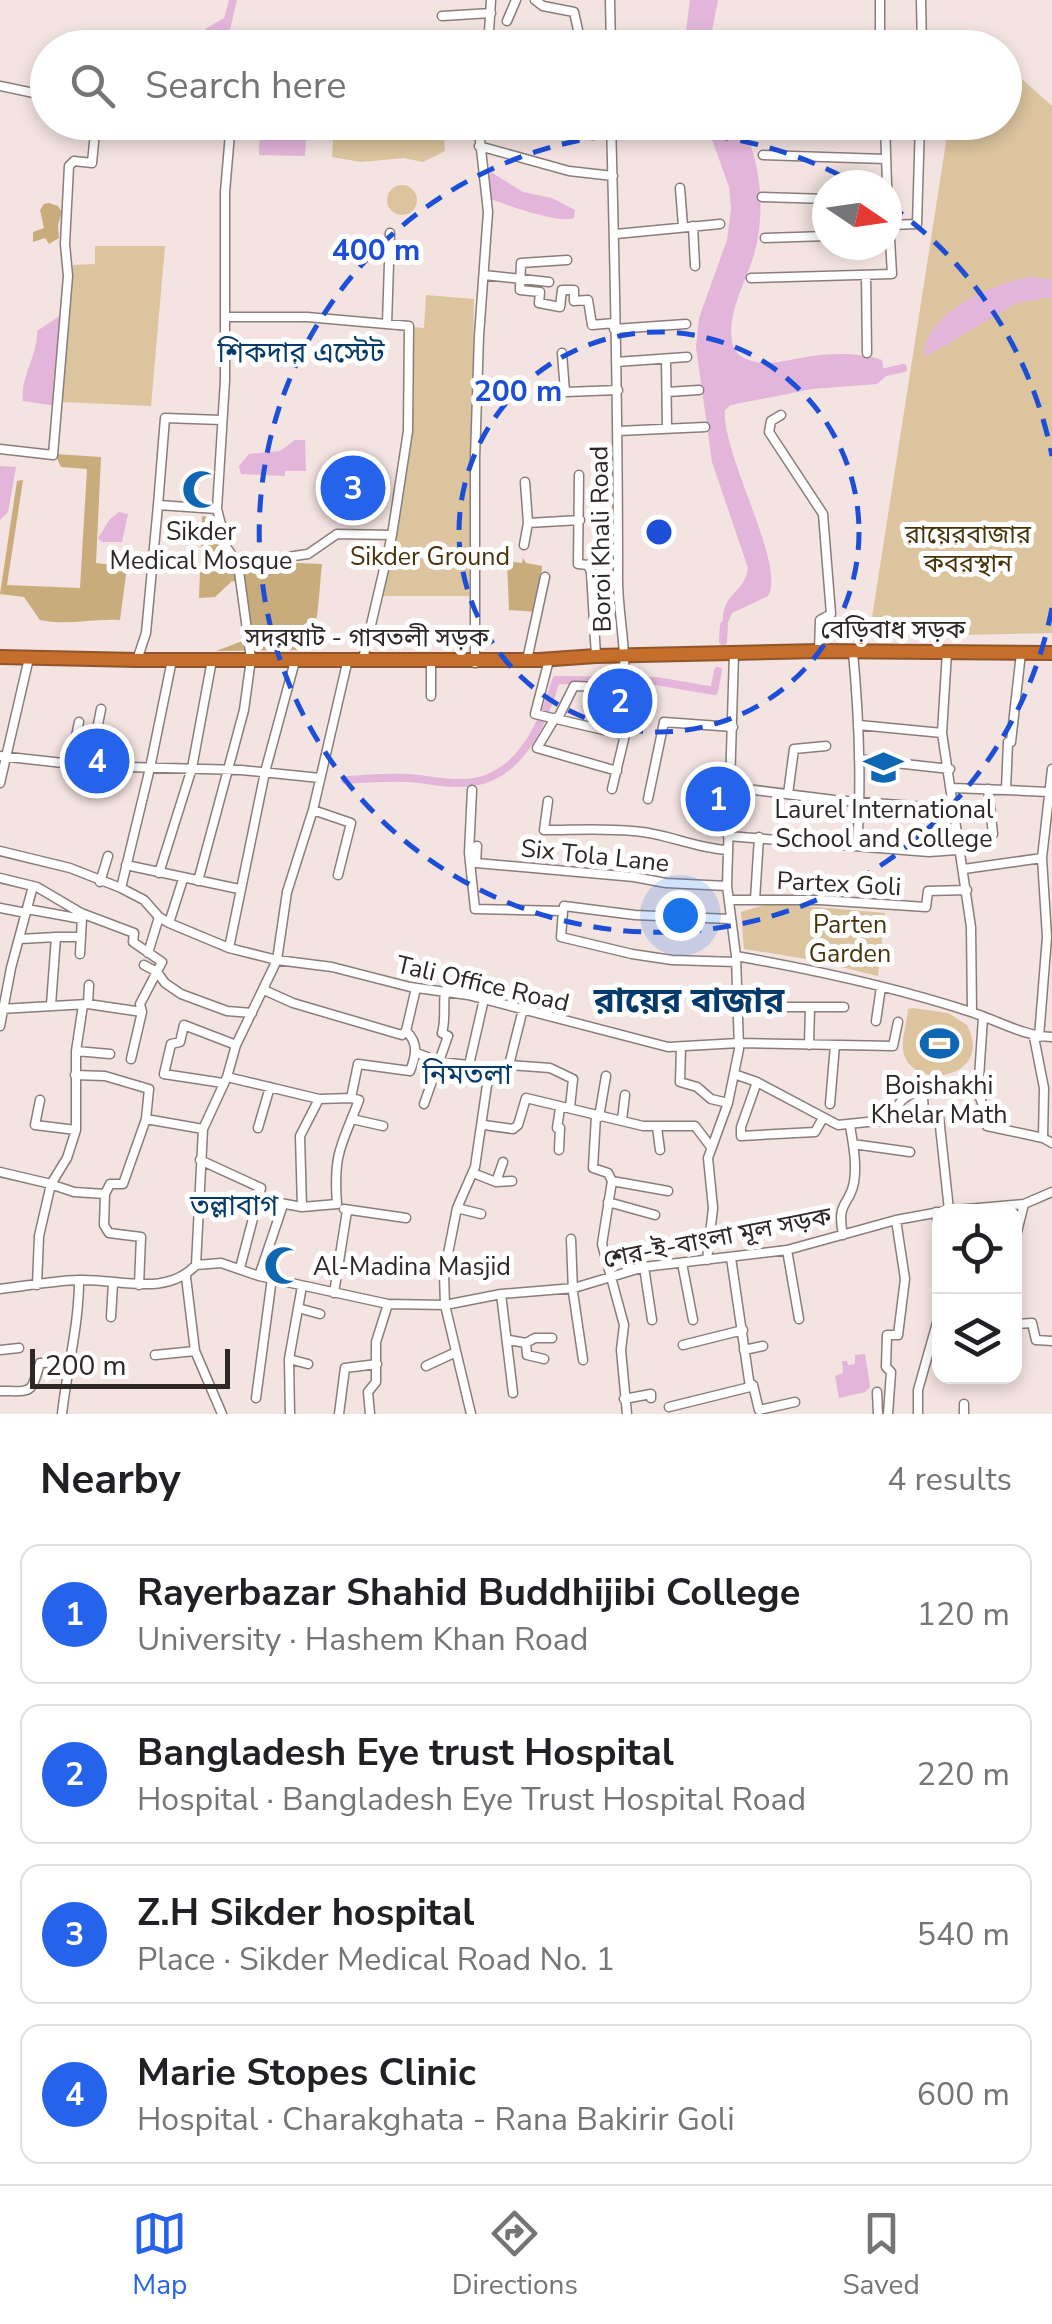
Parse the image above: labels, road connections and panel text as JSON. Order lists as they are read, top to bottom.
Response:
{
  "streets": {
    "highway": ["বেড়িবাধ সড়ক", "সদরঘাট - গাবতলী সড়ক"],
    "street": [
      "Boroi Khali Road",
      "Six Tola Lane",
      "Partex Goli",
      "Tali Office Road",
      "শের-ই-বাংলা মূল সড়ক"
    ]
  },
  "crossings": [
    ["Boroi Khali Road", "সদরঘাট - গাবতলী সড়ক"],
    ["বেড়িবাধ সড়ক", "সদরঘাট - গাবতলী সড়ক"]
  ],
  "districts": [
    "শিকদার এস্টেট",
    "রায়ের বাজার",
    "নিমতলা",
    "তল্লাবাগ"
  ],
  "parks": ["রায়েরবাজার কবরস্থান", "Sikder Ground", "Parten Garden"],
  "places": {
    "mosque": ["Sikder Medical Mosque", "Al-Madina Masjid"],
    "school or university": ["Laurel International School and College"],
    "sports": ["Boishakhi Khelar Math"]
  },
  "scale_bar": "200 m",
  "north": "right",
  "page": {
    "search": "Search here",
    "pins": [
      "3",
      "2",
      "4",
      "1"
    ],
    "scale": "200 m",
    "heading": ["Nearby", "4 results"],
    "list": [
      {
        "mark": "1",
        "name": "Rayerbazar Shahid Buddhijibi College",
        "note": "University · Hashem Khan Road",
        "value": "120 m"
      },
      {
        "mark": "2",
        "name": "Bangladesh Eye trust Hospital",
        "note": "Hospital · Bangladesh Eye Trust Hospital Road",
        "value": "220 m"
      },
      {
        "mark": "3",
        "name": "Z.H Sikder hospital",
        "note": "Place · Sikder Medical Road No. 1",
        "value": "540 m"
      },
      {
        "mark": "4",
        "name": "Marie Stopes Clinic",
        "note": "Hospital · Charakghata - Rana Bakirir Goli",
        "value": "600 m"
      }
    ],
    "nav": ["Map", "Directions", "Saved"]
  },
  "rings": ["400 m", "200 m"]
}
